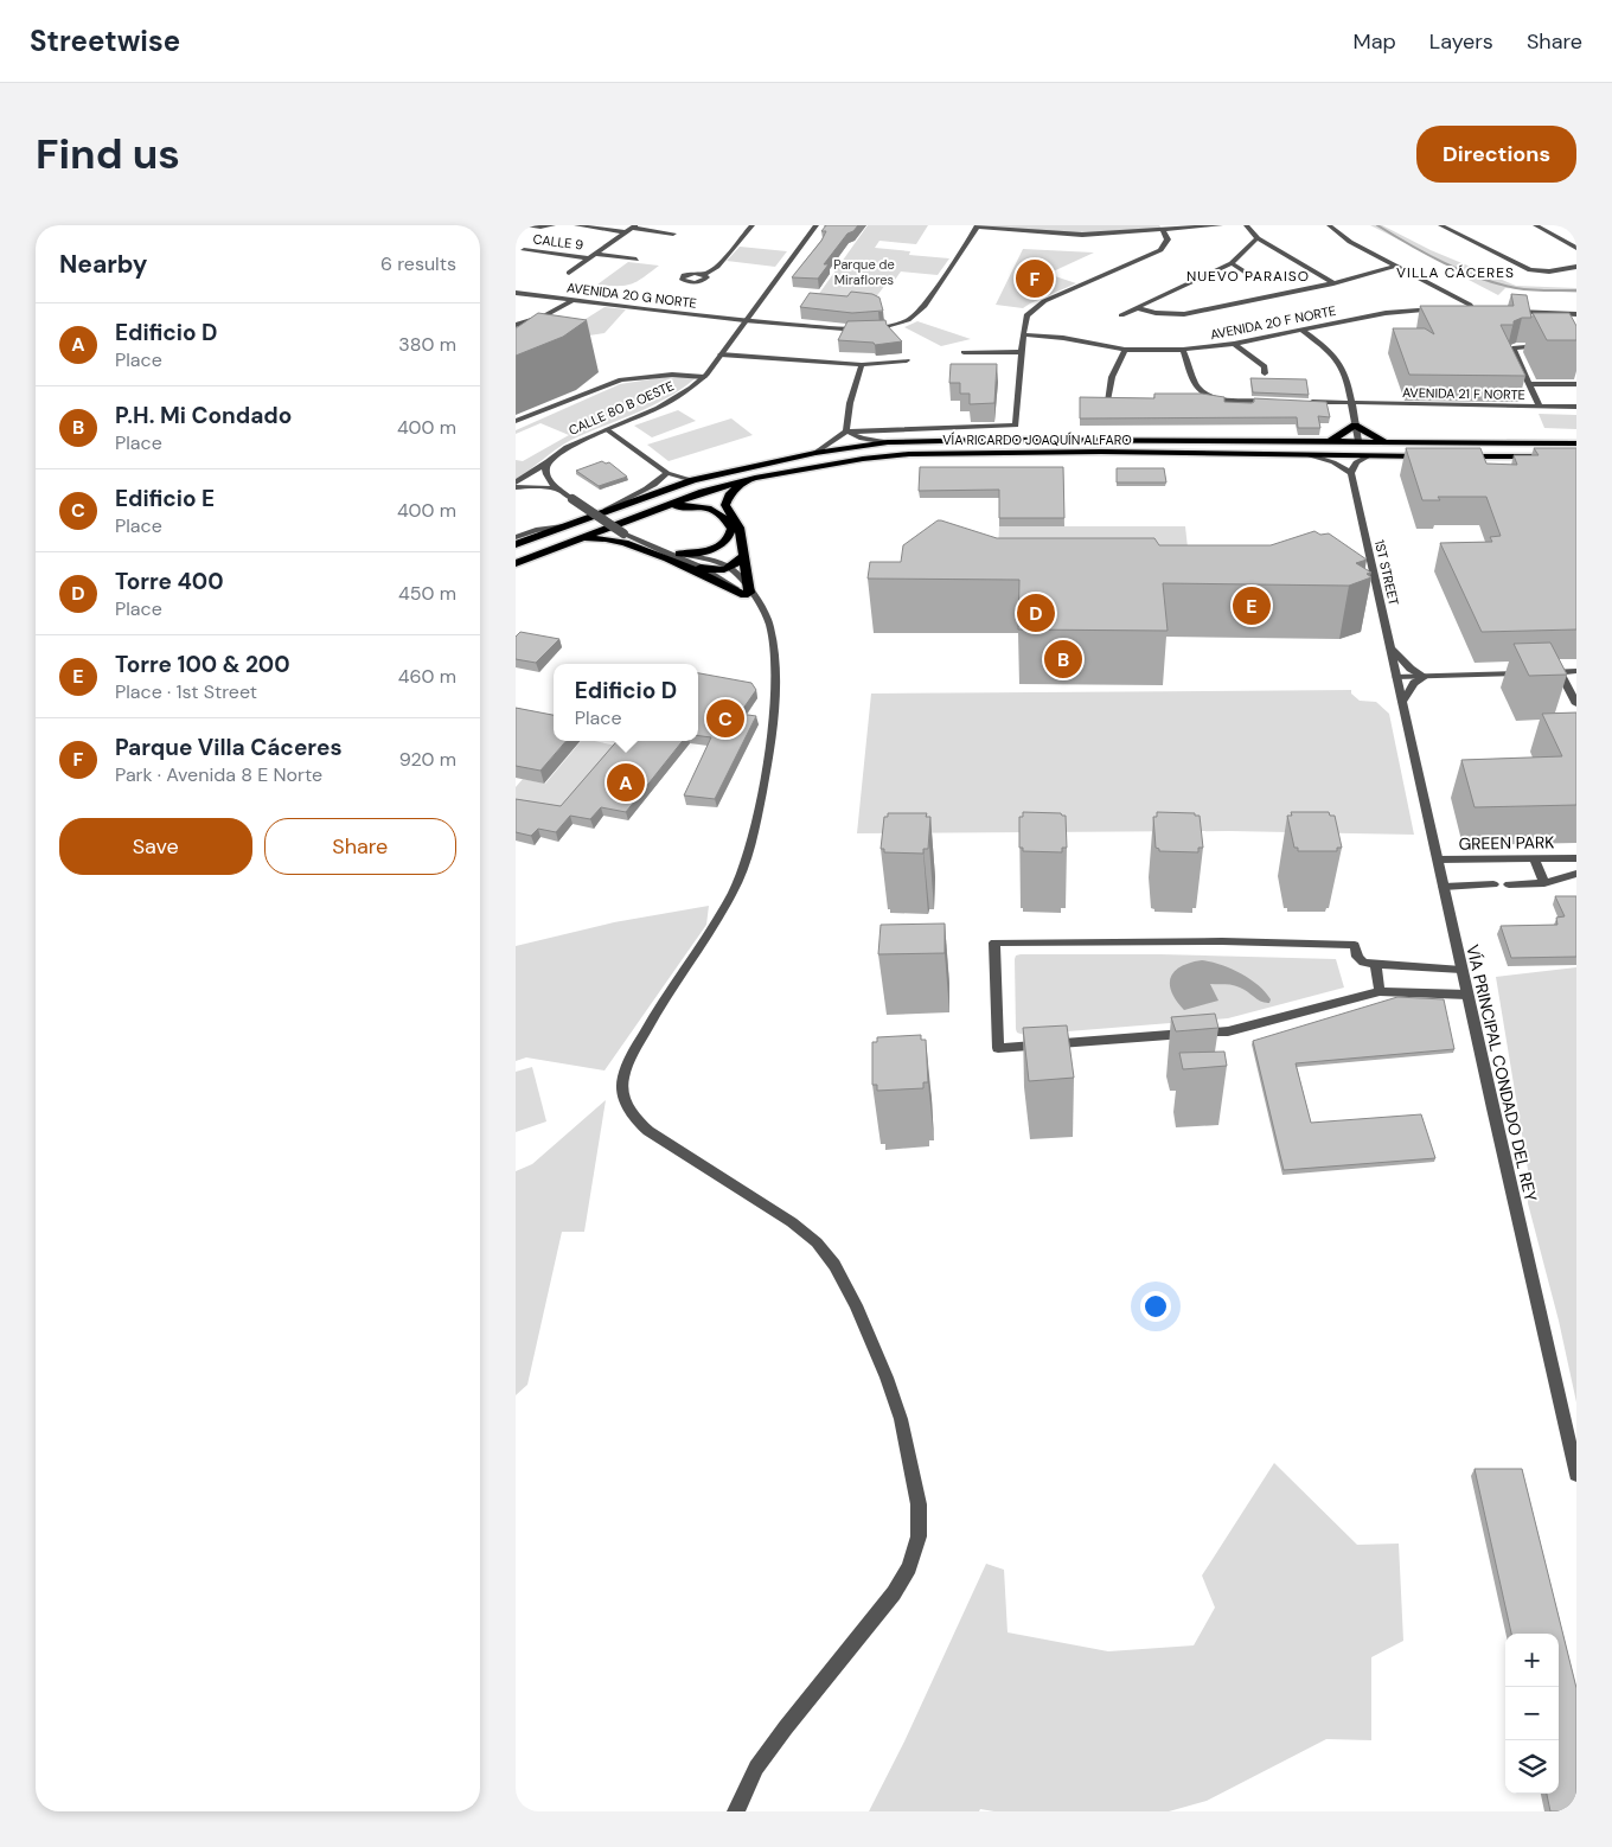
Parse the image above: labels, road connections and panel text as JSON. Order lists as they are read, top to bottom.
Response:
{
  "streets": {
    "main road": ["VÍA RICARDO JOAQUÍN ALFARO"],
    "street": [
      "CALLE 9",
      "AVENIDA 20 G NORTE",
      "AVENIDA 20 F NORTE",
      "AVENIDA 21 F NORTE",
      "CALLE 80 B OESTE",
      "1ST STREET",
      "GREEN PARK",
      "VÍA PRINCIPAL CONDADO DEL REY"
    ]
  },
  "crossings": [
    ["AVENIDA 20 G NORTE", "CALLE 80 B OESTE"],
    ["1ST STREET", "VÍA PRINCIPAL CONDADO DEL REY"],
    ["GREEN PARK", "VÍA PRINCIPAL CONDADO DEL REY"]
  ],
  "districts": ["VILLA CÁCERES", "NUEVO PARAISO"],
  "parks": ["Parque de Miraflores"],
  "page": {
    "header": "Streetwise",
    "nav": ["Map", "Layers", "Share"],
    "buttons": [
      "Directions",
      ["Save", "Share"]
    ],
    "title": "Find us",
    "heading": ["Nearby", "6 results"],
    "pins": [
      "F",
      "E",
      "D",
      "B",
      "C",
      "A"
    ],
    "list": [
      {
        "mark": "A",
        "name": "Edificio D",
        "note": "Place",
        "value": "380 m"
      },
      {
        "mark": "B",
        "name": "P.H. Mi Condado",
        "note": "Place",
        "value": "400 m"
      },
      {
        "mark": "C",
        "name": "Edificio E",
        "note": "Place",
        "value": "400 m"
      },
      {
        "mark": "D",
        "name": "Torre 400",
        "note": "Place",
        "value": "450 m"
      },
      {
        "mark": "E",
        "name": "Torre 100 & 200",
        "note": "Place · 1st Street",
        "value": "460 m"
      },
      {
        "mark": "F",
        "name": "Parque Villa Cáceres",
        "note": "Park · Avenida 8 E Norte",
        "value": "920 m"
      }
    ],
    "popup": ["Edificio D", "Place"],
    "map_buttons": ["+", "−"]
  }
}
